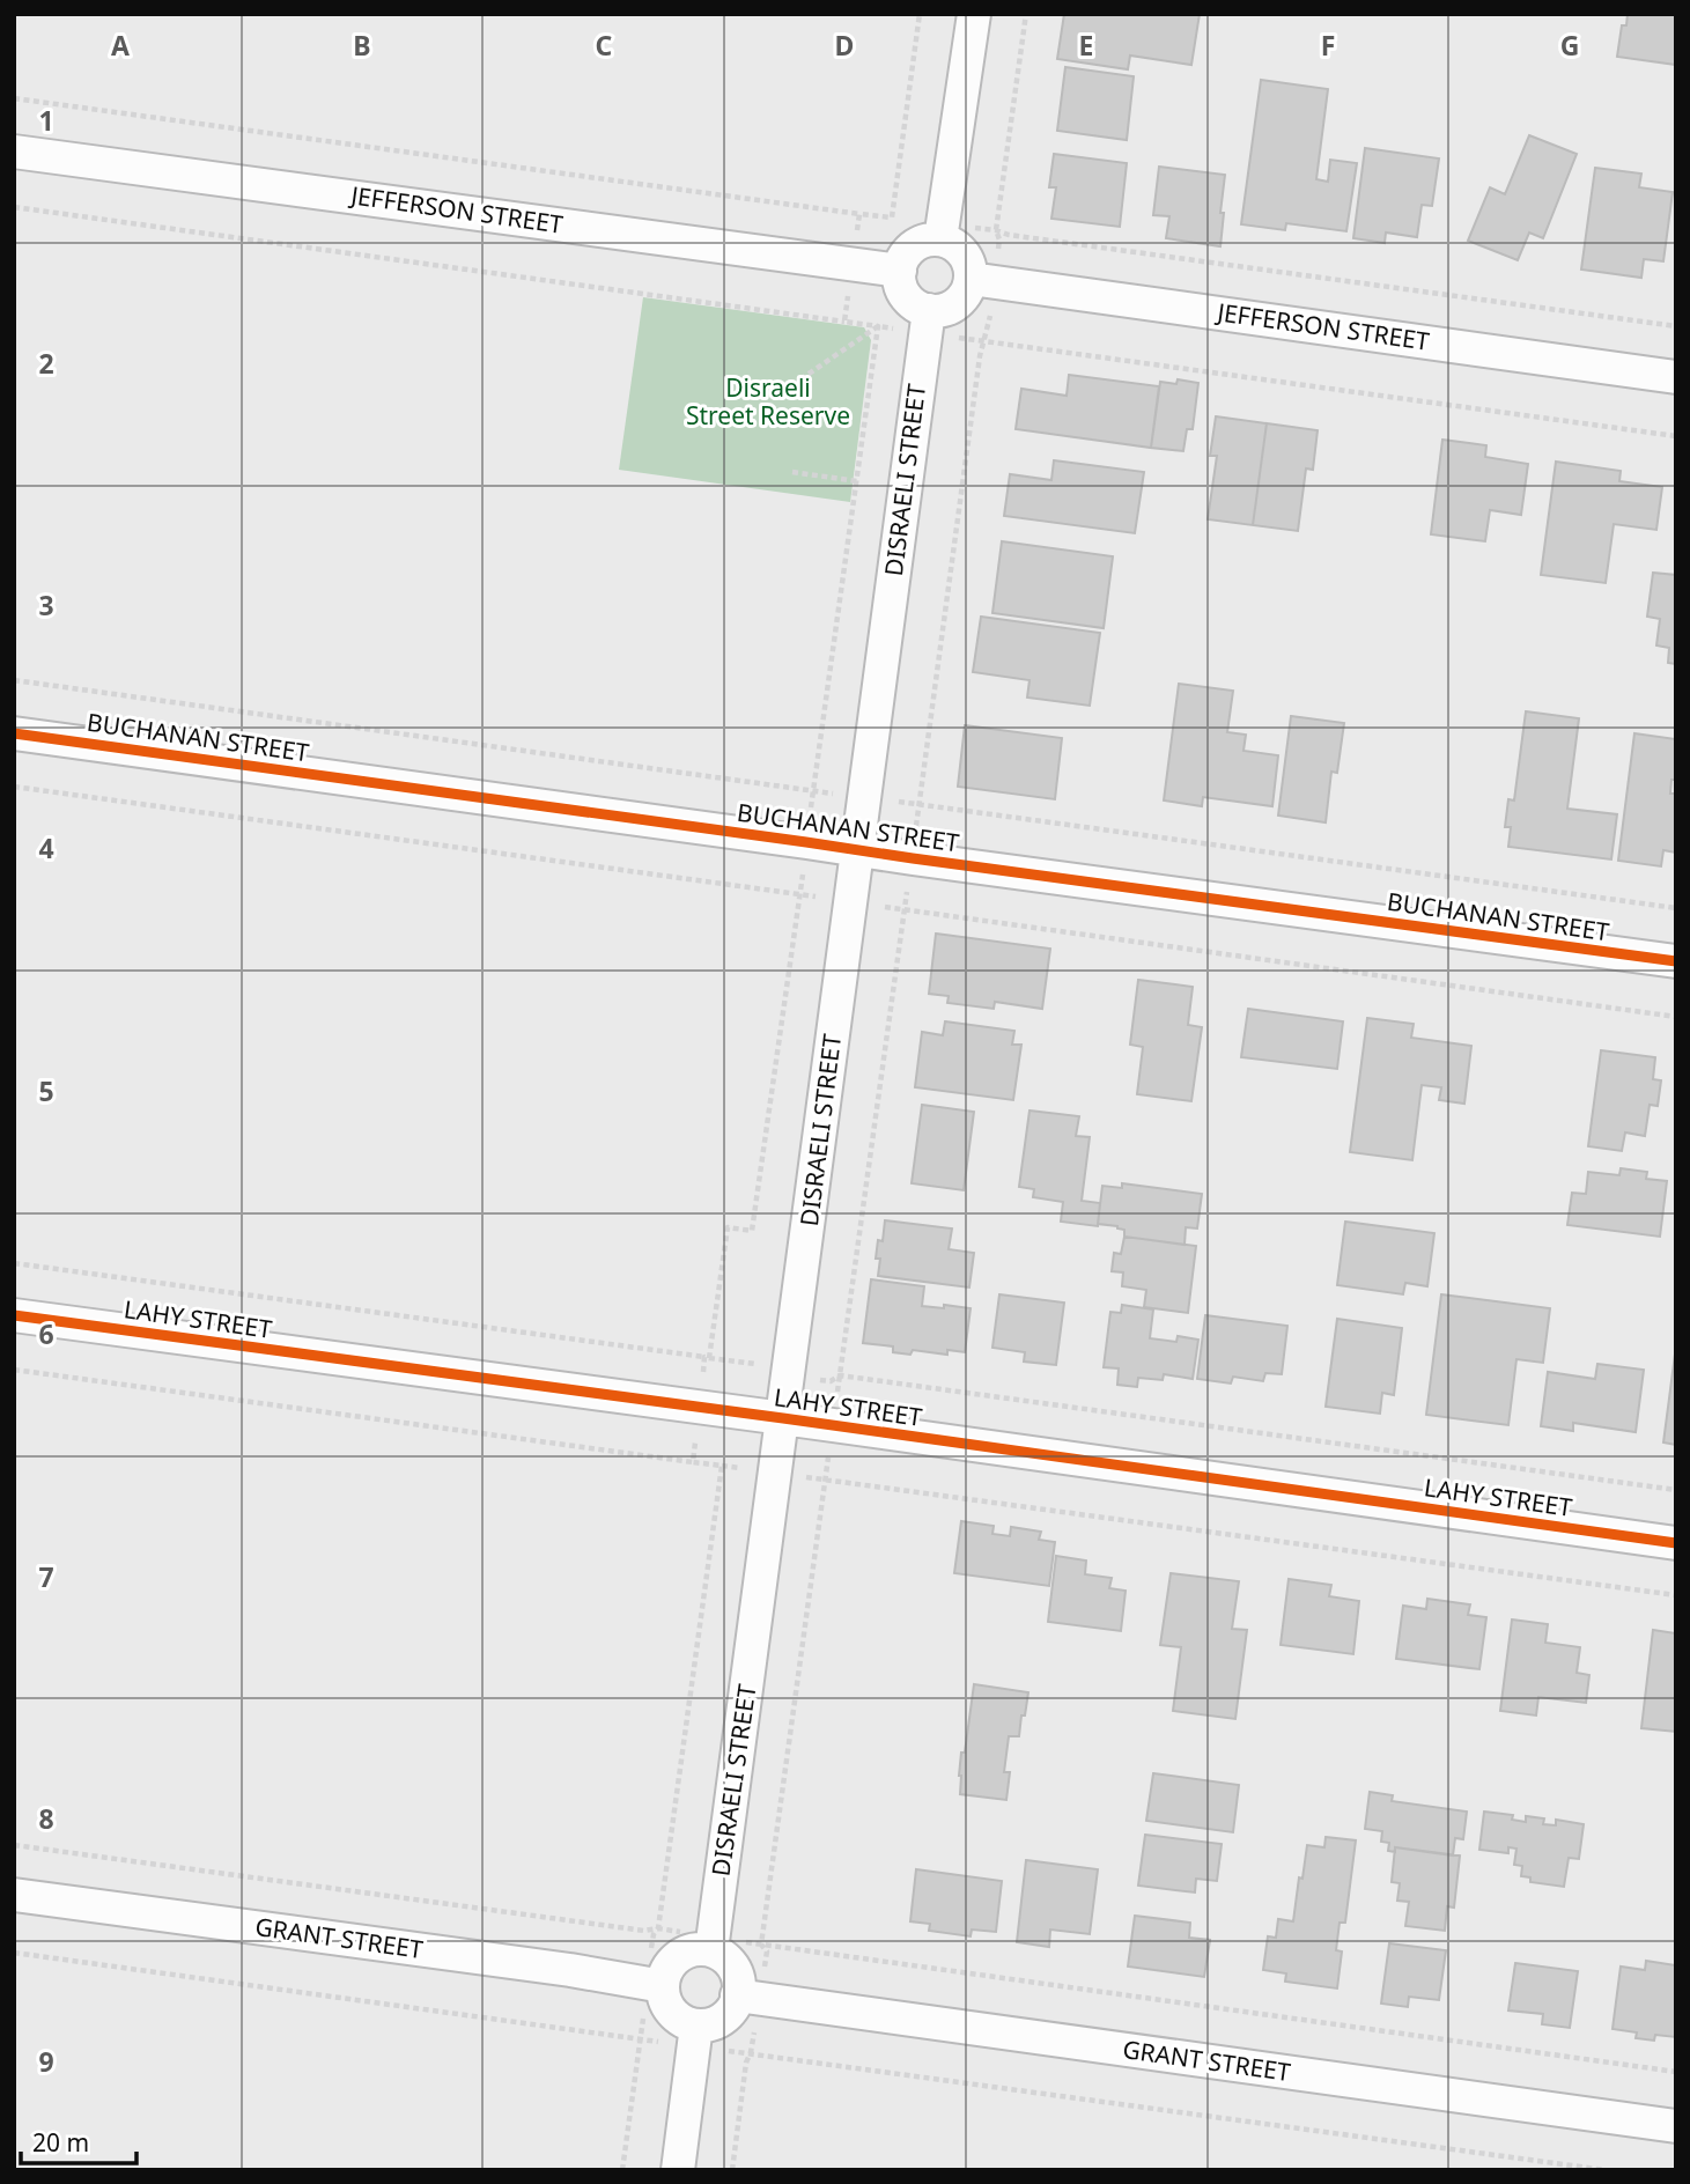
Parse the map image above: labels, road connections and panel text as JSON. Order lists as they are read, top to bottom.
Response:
{
  "streets": {
    "street": [
      "JEFFERSON STREET",
      "DISRAELI STREET",
      "BUCHANAN STREET",
      "LAHY STREET",
      "GRANT STREET"
    ]
  },
  "crossings": [
    ["DISRAELI STREET", "BUCHANAN STREET"],
    ["DISRAELI STREET", "LAHY STREET"]
  ],
  "parks": ["Disraeli Street Reserve"],
  "scale_bar": "20 m",
  "grid": {
    "columns": [
      "A",
      "B",
      "C",
      "D",
      "E",
      "F",
      "G"
    ],
    "rows": [
      "1",
      "2",
      "3",
      "4",
      "5",
      "6",
      "7",
      "8",
      "9"
    ]
  }
}
